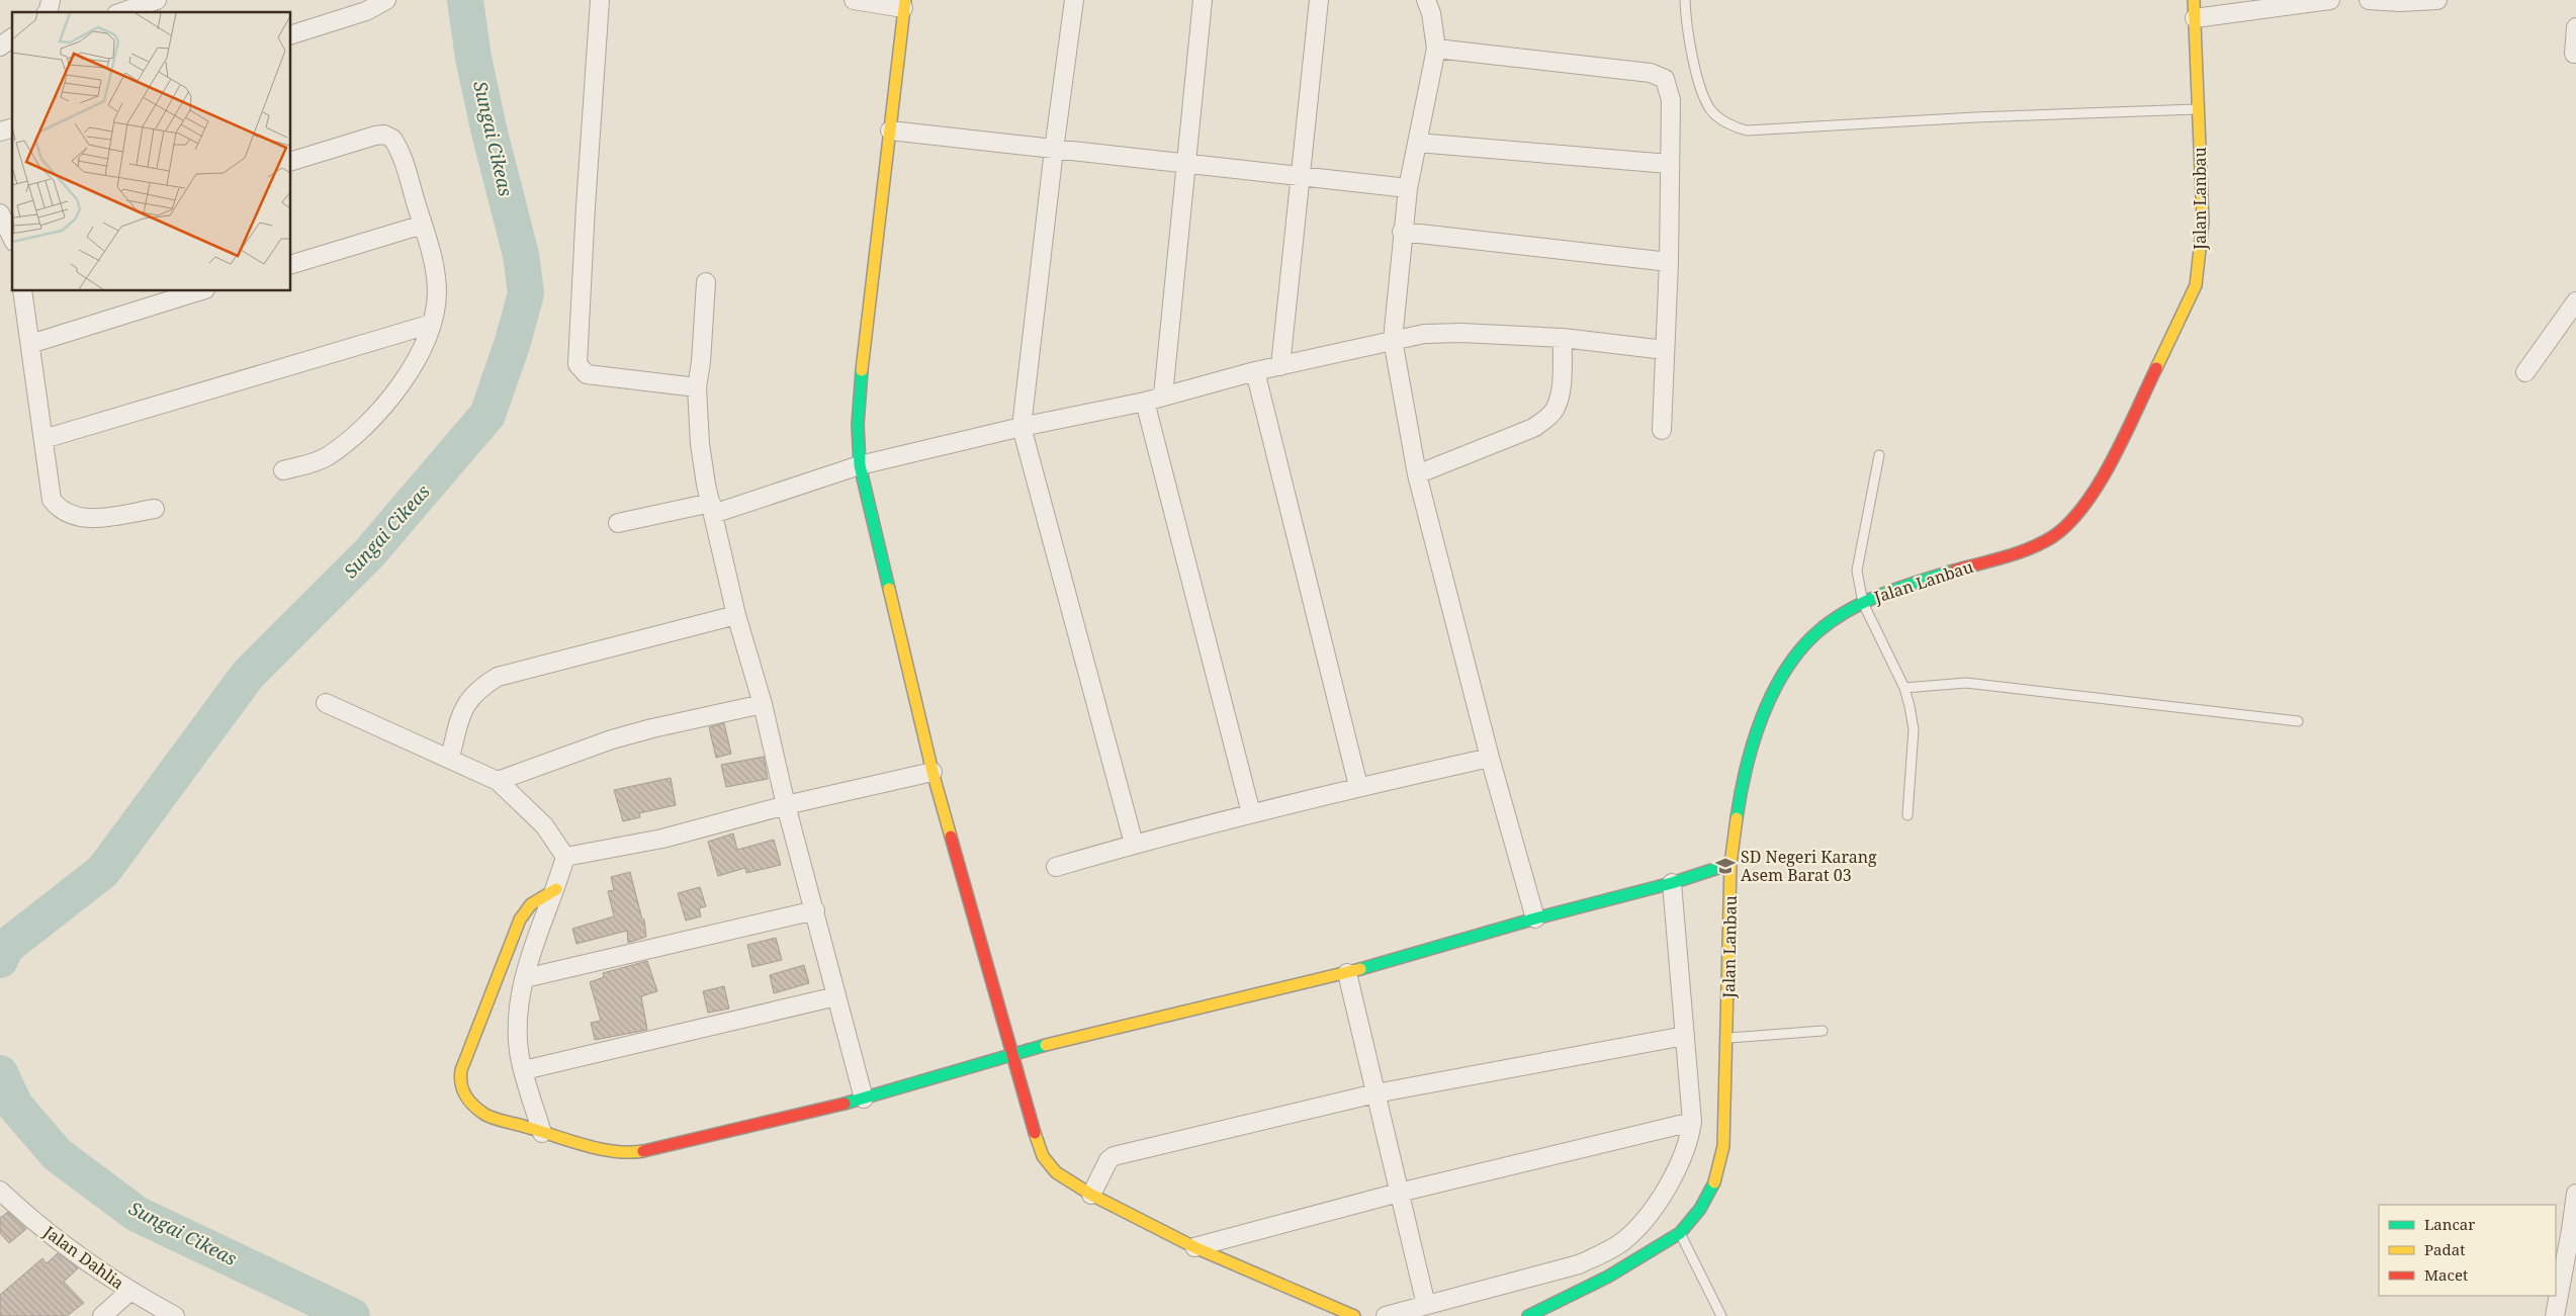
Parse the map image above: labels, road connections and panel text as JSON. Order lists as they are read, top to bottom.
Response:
{
  "streets": {
    "street": ["Jalan Lanbau", "Jalan Dahlia"]
  },
  "water": ["Sungai Cikeas"],
  "places": {
    "school or university": ["SD Negeri Karang Asem Barat 03"]
  },
  "legend": ["Lancar", "Padat", "Macet"]
}
